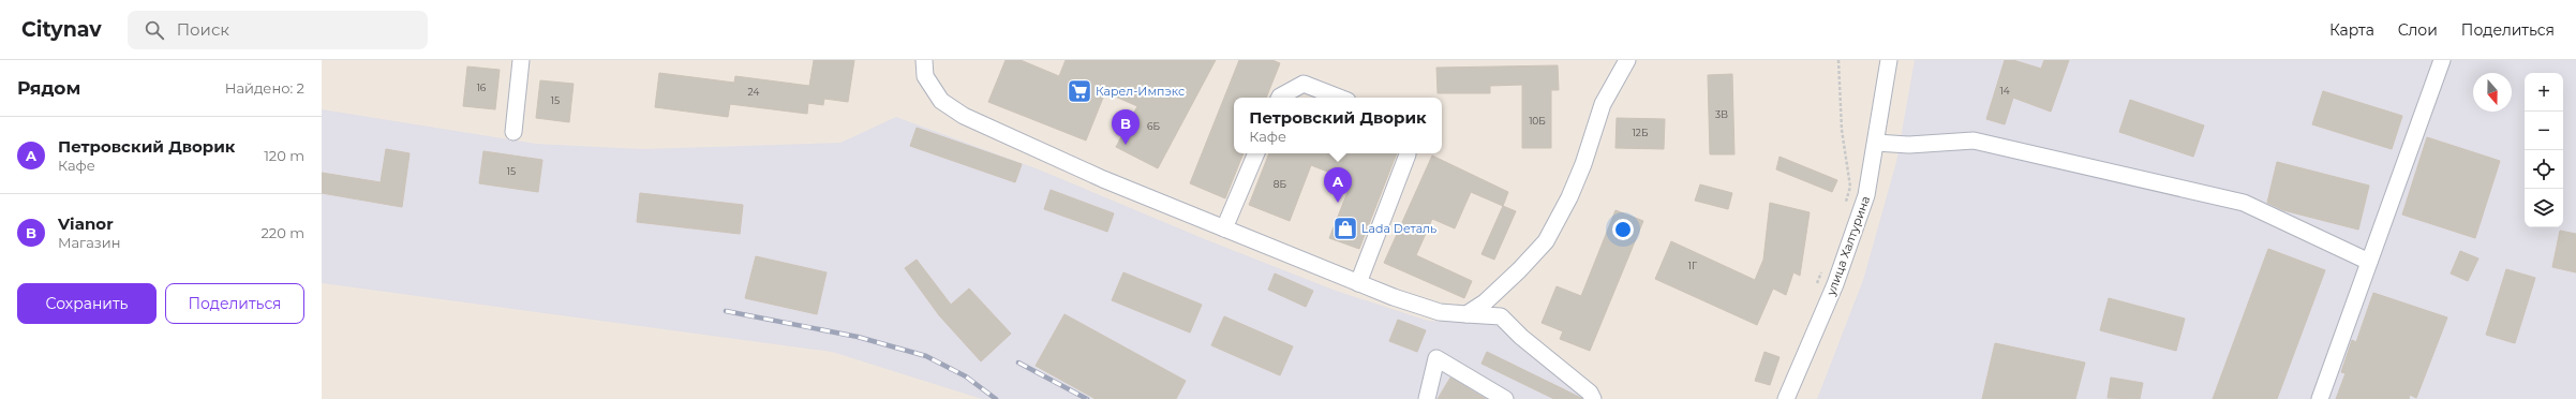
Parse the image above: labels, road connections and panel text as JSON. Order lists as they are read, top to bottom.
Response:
{
  "streets": {
    "street": ["улица Халтурина"]
  },
  "places": {
    "supermarket": ["Карел-Импэкс"],
    "shop": ["Lada Dеталь"]
  },
  "house_numbers": [
    "16",
    "14",
    "24",
    "15",
    "3В",
    "10Б",
    "6Б",
    "12Б",
    "15",
    "8Б",
    "1Г"
  ],
  "north": "bottom",
  "page": {
    "header": "Citynav",
    "search": "Поиск",
    "nav": ["Карта", "Слои", "Поделиться"],
    "heading": ["Рядом", "Найдено: 2"],
    "map_buttons": ["+", "−"],
    "popup": ["Петровский Дворик", "Кафе"],
    "pins": ["B", "A"],
    "list": [
      {
        "mark": "A",
        "name": "Петровский Дворик",
        "note": "Кафе",
        "value": "120 m"
      },
      {
        "mark": "B",
        "name": "Vianor",
        "note": "Магазин",
        "value": "220 m"
      }
    ],
    "buttons": ["Сохранить", "Поделиться"]
  }
}
